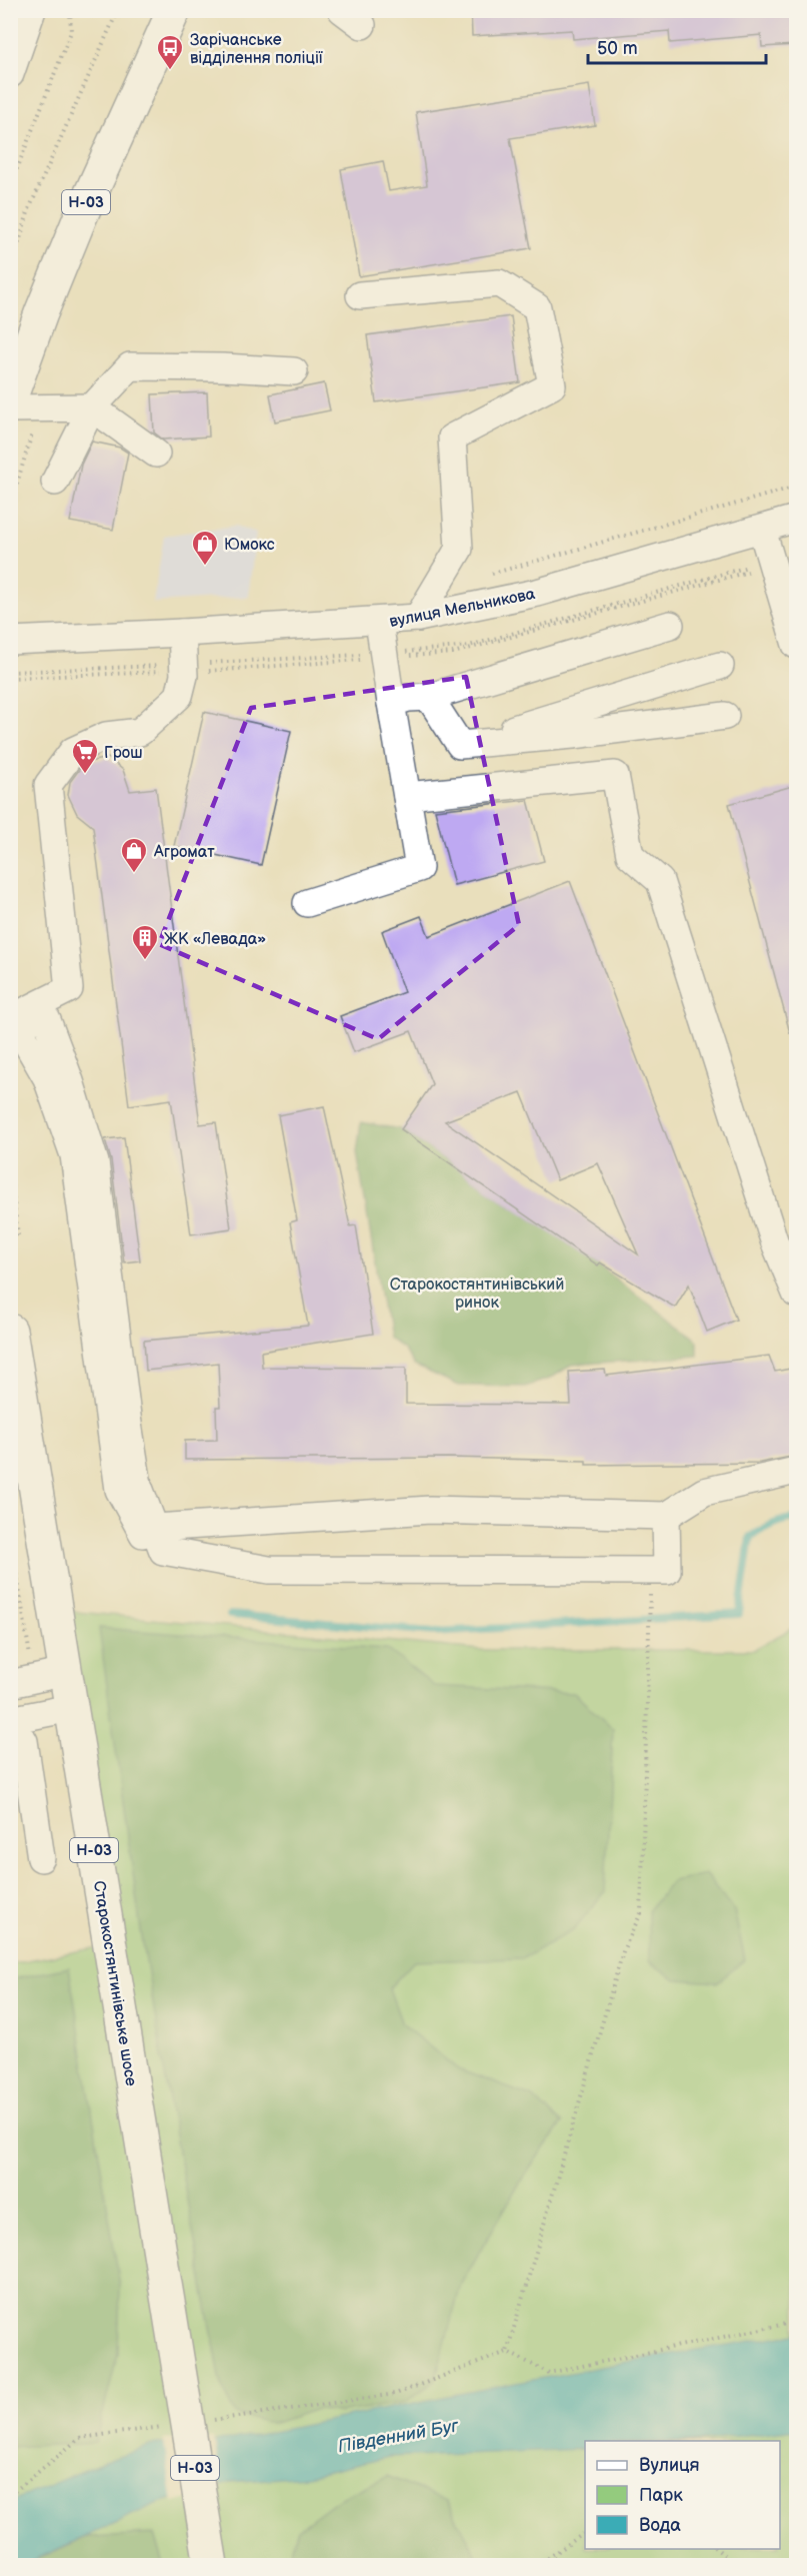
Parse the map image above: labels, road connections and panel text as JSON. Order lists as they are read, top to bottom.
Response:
{
  "streets": {
    "main road": ["Н-03", "Старокостянтинівське шосе"],
    "street": ["вулиця Мельникова"]
  },
  "water": ["Південний Буг"],
  "parks": ["Старокостянтинівський ринок"],
  "places": {
    "bus stop": ["Зарічанське відділення поліції"],
    "shop": ["Юмокс", "Агромат"],
    "supermarket": ["Грош"],
    "building": ["ЖК «Левада»"]
  },
  "legend": ["Вулиця", "Парк", "Вода"],
  "scale_bar": "50 m"
}
